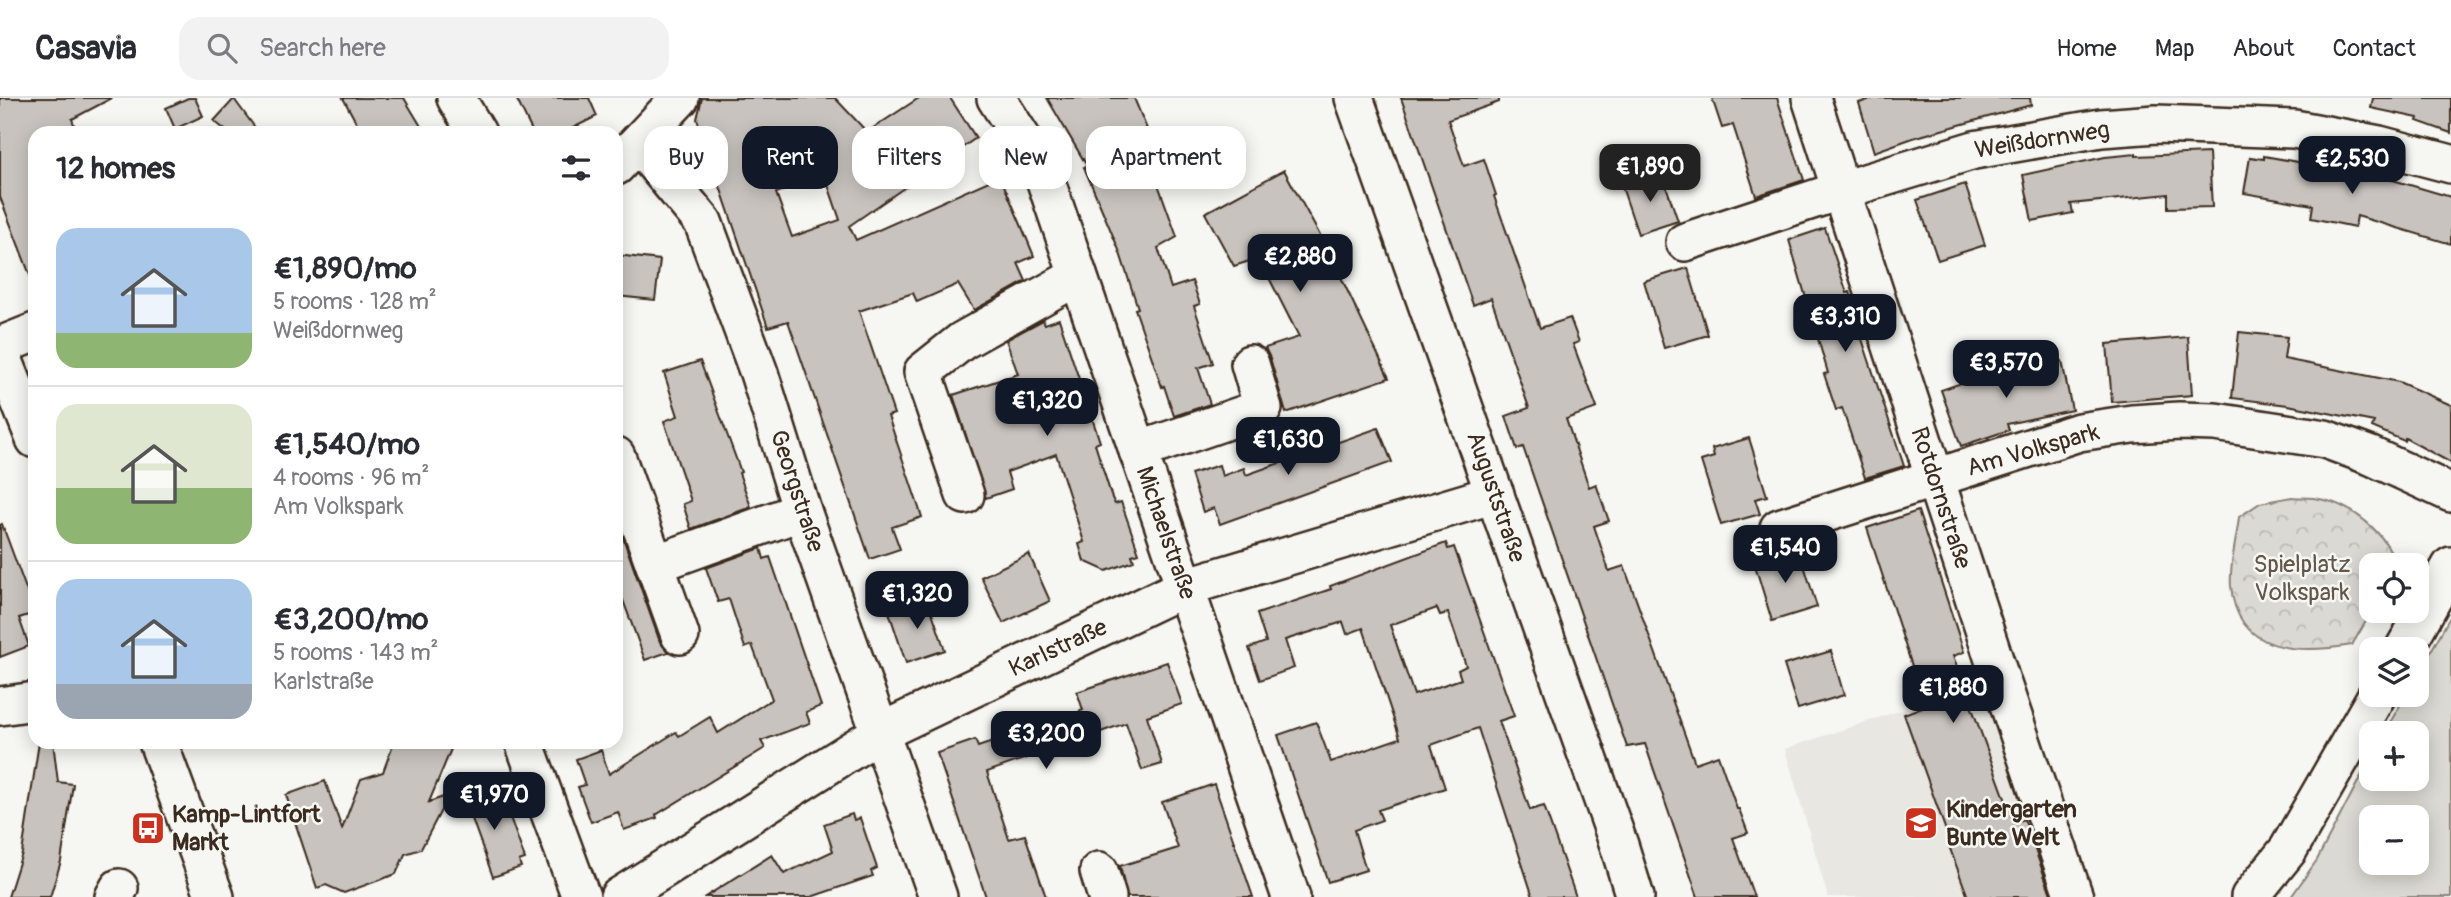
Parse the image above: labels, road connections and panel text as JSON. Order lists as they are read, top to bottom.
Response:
{
  "streets": {
    "street": [
      "Weißdornweg",
      "Am Volkspark",
      "Georgstraße",
      "Auguststraße",
      "Rotdornstraße",
      "Michaelstraße",
      "Karlstraße"
    ]
  },
  "crossings": [
    ["Weißdornweg", "Rotdornstraße"],
    ["Am Volkspark", "Rotdornstraße"],
    ["Georgstraße", "Karlstraße"],
    ["Auguststraße", "Karlstraße"],
    ["Michaelstraße", "Karlstraße"]
  ],
  "parks": ["Spielplatz Volkspark"],
  "places": {
    "school or university": ["Kindergarten Bunte Welt"],
    "bus stop": ["Kamp-Lintfort Markt"]
  },
  "page": {
    "header": "Casavia",
    "search": "Search here",
    "nav": [
      "Home",
      "Map",
      "About",
      "Contact"
    ],
    "chip": [
      "Buy",
      "Rent",
      "Filters",
      "New",
      "Apartment"
    ],
    "heading": "12 homes",
    "price": [
      "€2,530",
      "€1,890",
      "€2,880",
      "€3,310",
      "€3,570",
      "€1,320",
      "€1,630",
      "€1,540",
      "€1,320",
      "€1,880",
      "€3,200",
      "€1,970"
    ],
    "list": [
      {
        "name": "€1,890/mo",
        "note": "5 rooms · 128 m² · Weißdornweg"
      },
      {
        "name": "€1,540/mo",
        "note": "4 rooms · 96 m² · Am Volkspark"
      },
      {
        "name": "€3,200/mo",
        "note": "5 rooms · 143 m² · Karlstraße"
      }
    ],
    "map_buttons": ["+", "−"]
  }
}
